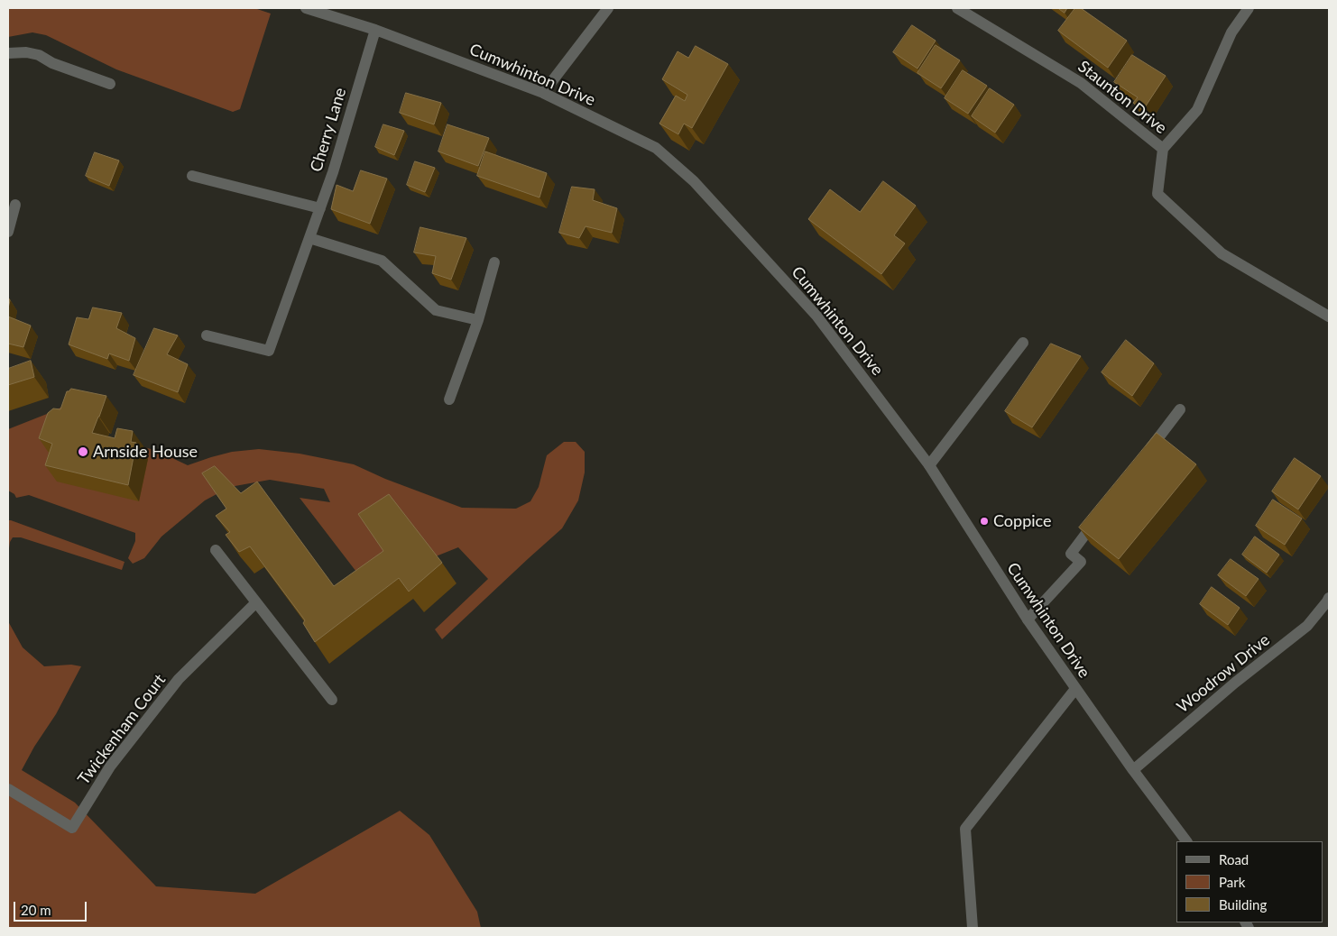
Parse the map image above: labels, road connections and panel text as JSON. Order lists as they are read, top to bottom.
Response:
{
  "streets": {
    "street": [
      "Cumwhinton Drive",
      "Staunton Drive",
      "Cherry Lane",
      "Woodrow Drive",
      "Twickenham Court"
    ]
  },
  "crossings": [
    ["Cumwhinton Drive", "Cherry Lane"],
    ["Cumwhinton Drive", "Woodrow Drive"]
  ],
  "places": ["Arnside House", "Coppice"],
  "legend": ["Road", "Park", "Building"],
  "scale_bar": "20 m"
}
